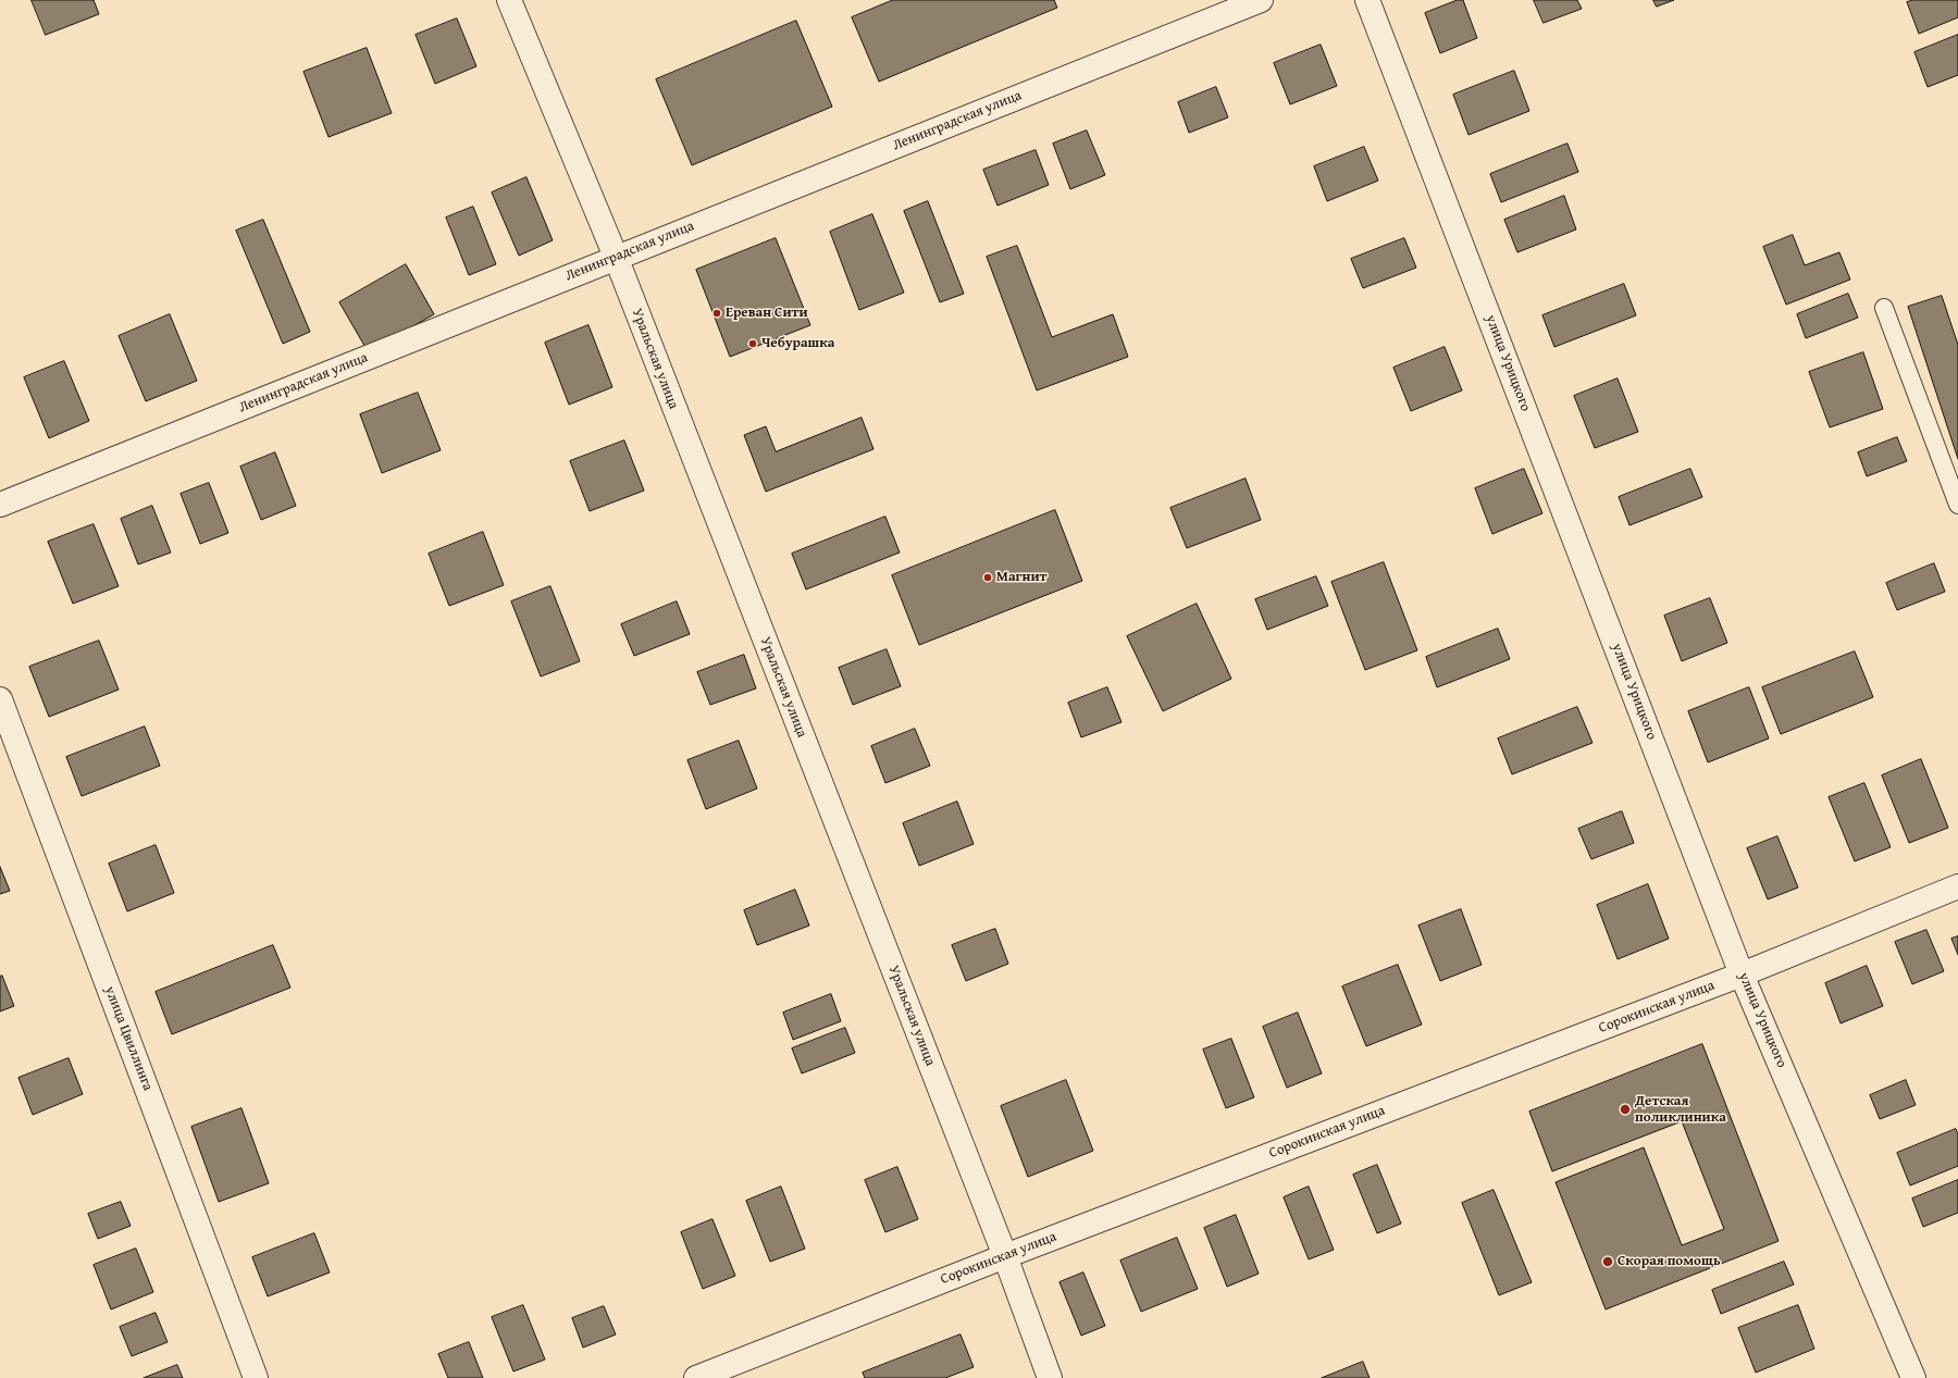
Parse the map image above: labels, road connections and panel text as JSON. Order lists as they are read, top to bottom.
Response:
{
  "streets": {
    "street": [
      "Ленинградская улица",
      "Уральская улица",
      "улица Урицкого",
      "Сорокинская улица",
      "улица Цвиллинга"
    ]
  },
  "crossings": [
    ["Ленинградская улица", "Уральская улица"],
    ["Уральская улица", "Сорокинская улица"],
    ["улица Урицкого", "Сорокинская улица"]
  ],
  "places": [
    "Ереван Сити",
    "Чебурашка",
    "Магнит",
    "Детская поликлиника",
    "Скорая помощь"
  ]
}
